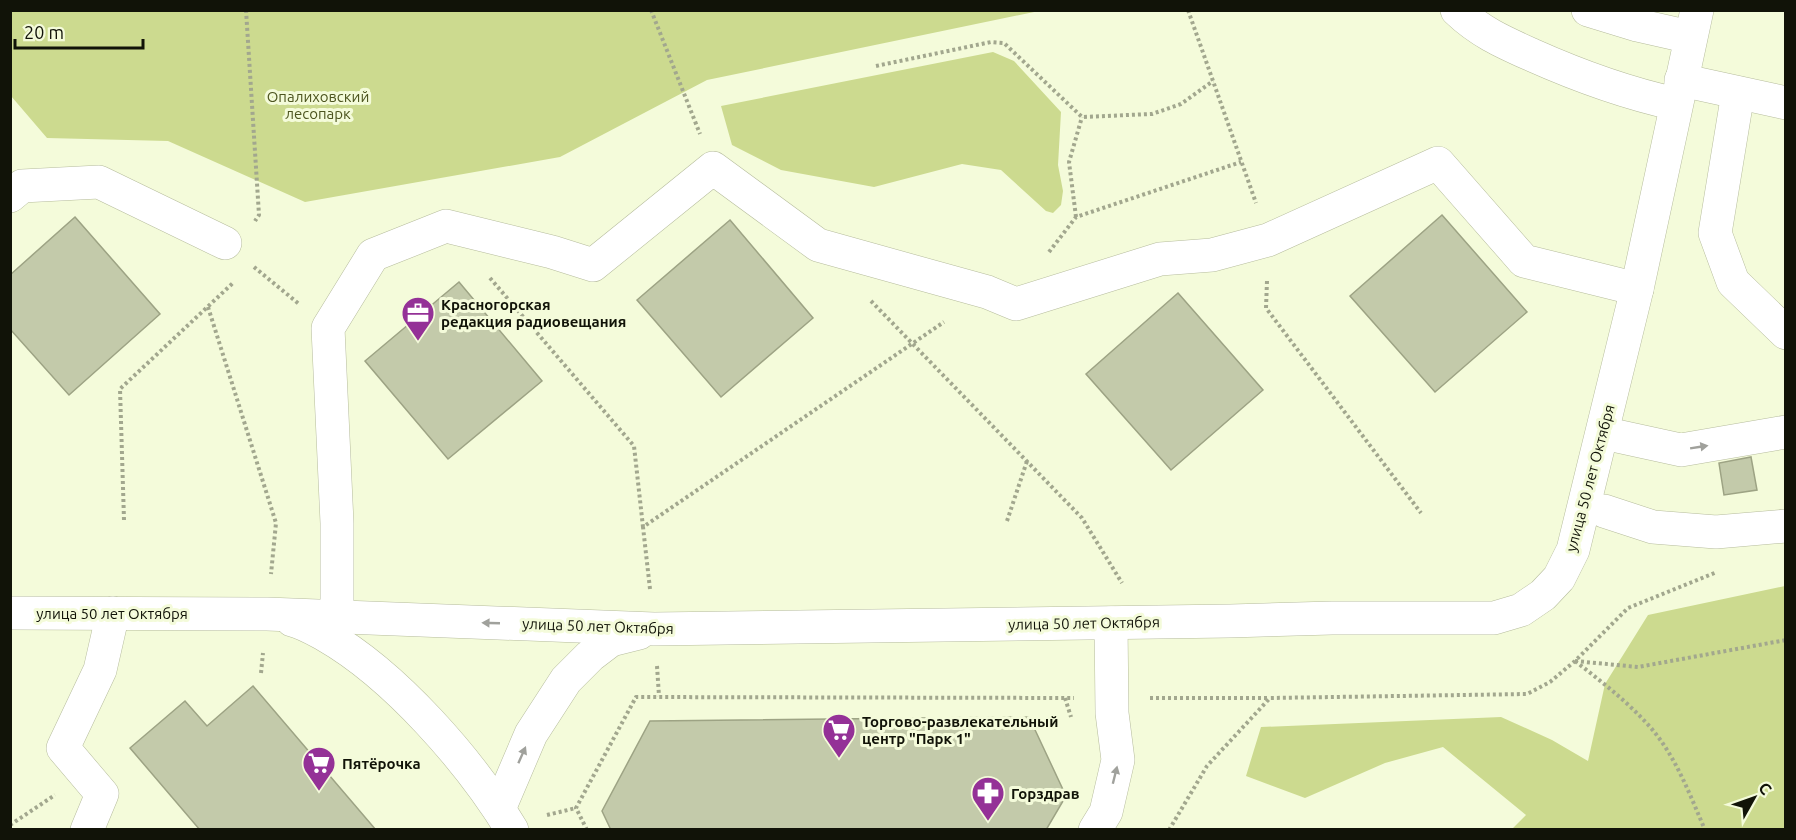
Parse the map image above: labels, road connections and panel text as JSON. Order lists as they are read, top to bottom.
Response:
{
  "streets": {
    "street": ["улица 50 лет Октября"]
  },
  "parks": ["Опалиховский лесопарк"],
  "places": {
    "office": ["Красногорская редакция радиовещания"],
    "supermarket": ["Торгово-развлекательный центр \"Парк 1\"", "Пятёрочка"],
    "pharmacy": ["Горздрав"]
  },
  "scale_bar": "20 m",
  "north": "top right"
}
